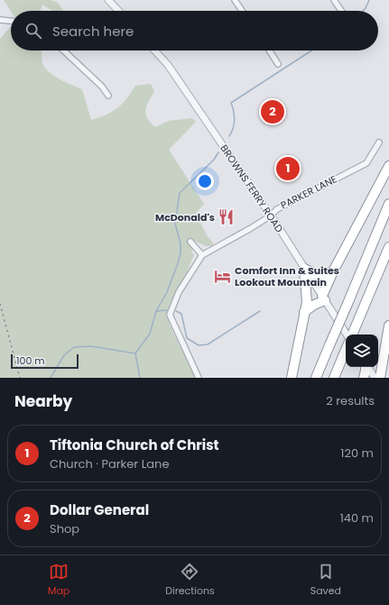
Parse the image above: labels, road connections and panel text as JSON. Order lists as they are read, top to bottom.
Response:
{
  "streets": {
    "street": ["BROWNS FERRY ROAD", "PARKER LANE"]
  },
  "crossings": [
    ["BROWNS FERRY ROAD", "PARKER LANE"]
  ],
  "places": {
    "restaurant": ["McDonald's"],
    "hotel": ["Comfort Inn & Suites Lookout Mountain"]
  },
  "scale_bar": "100 m",
  "page": {
    "search": "Search here",
    "pins": ["2", "1"],
    "scale": "100 m",
    "heading": ["Nearby", "2 results"],
    "list": [
      {
        "mark": "1",
        "name": "Tiftonia Church of Christ",
        "note": "Church · Parker Lane",
        "value": "120 m"
      },
      {
        "mark": "2",
        "name": "Dollar General",
        "note": "Shop",
        "value": "140 m"
      }
    ],
    "nav": ["Map", "Directions", "Saved"]
  }
}
